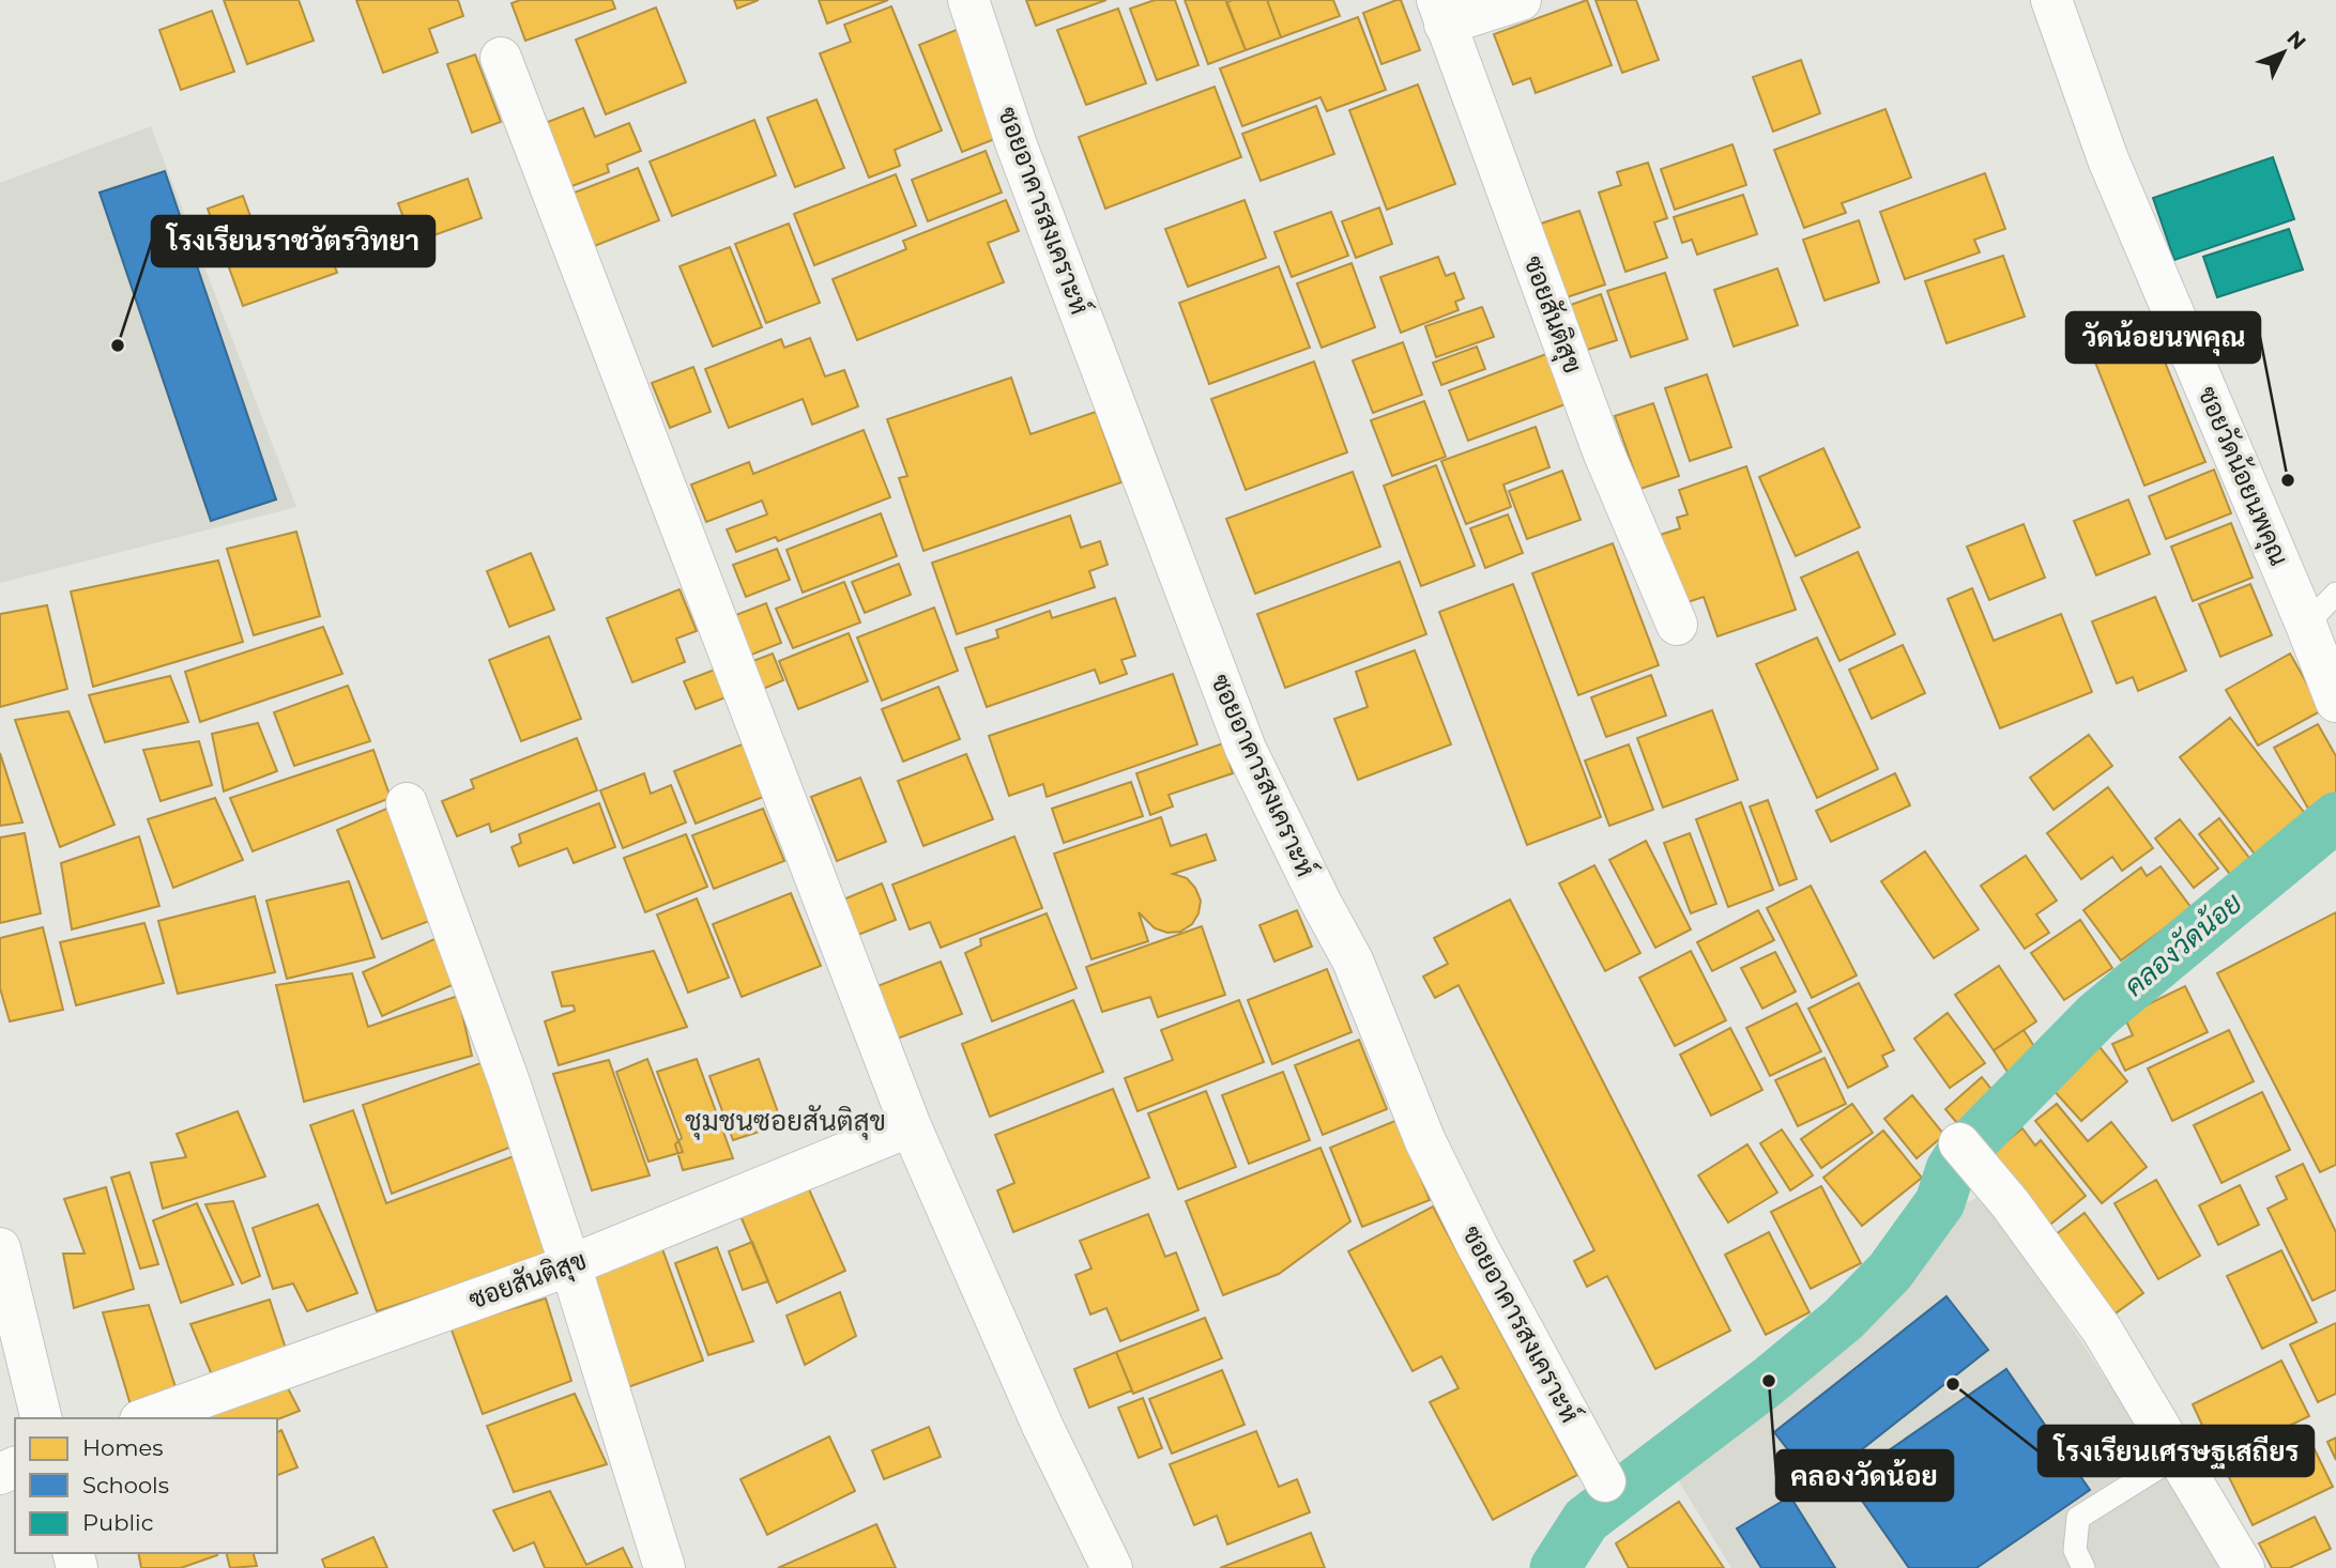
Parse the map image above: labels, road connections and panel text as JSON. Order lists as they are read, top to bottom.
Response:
{
  "streets": {
    "street": ["ซอยอาคารสงเคราะห์", "ซอยสันติสุข", "ซอยวัดน้อยนพคุณ"]
  },
  "districts": ["ชุมชนซอยสันติสุข"],
  "water": ["คลองวัดน้อย"],
  "places": [
    "โรงเรียนราชวัตรวิทยา",
    "วัดน้อยนพคุณ",
    "คลองวัดน้อย",
    "โรงเรียนเศรษฐเสถียร"
  ],
  "legend": ["Homes", "Schools", "Public"],
  "north": "top right"
}
